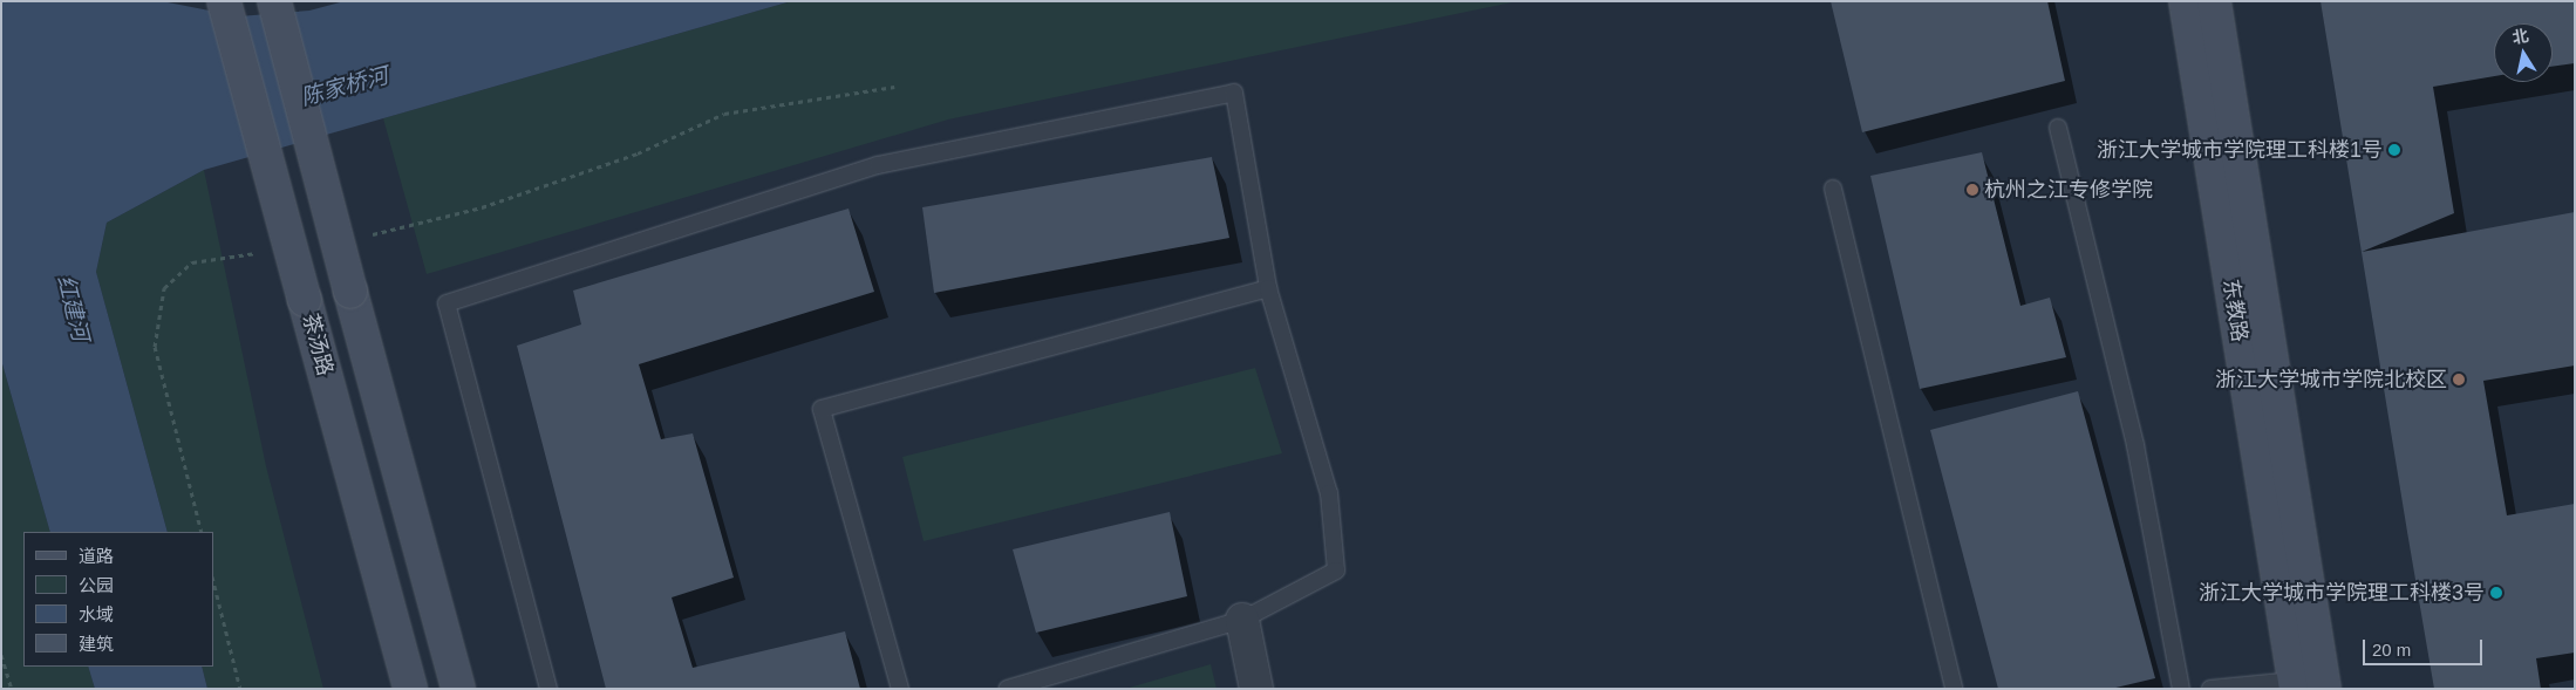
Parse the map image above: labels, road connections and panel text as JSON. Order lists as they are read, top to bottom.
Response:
{
  "streets": {
    "street": ["东教路", "茶汤路"]
  },
  "water": ["陈家桥河", "红建河"],
  "places": [
    "浙江大学城市学院理工科楼1号",
    "杭州之江专修学院",
    "浙江大学城市学院北校区",
    "浙江大学城市学院理工科楼3号"
  ],
  "legend": [
    "道路",
    "公园",
    "水域",
    "建筑"
  ],
  "scale_bar": "20 m",
  "north": "top"
}
